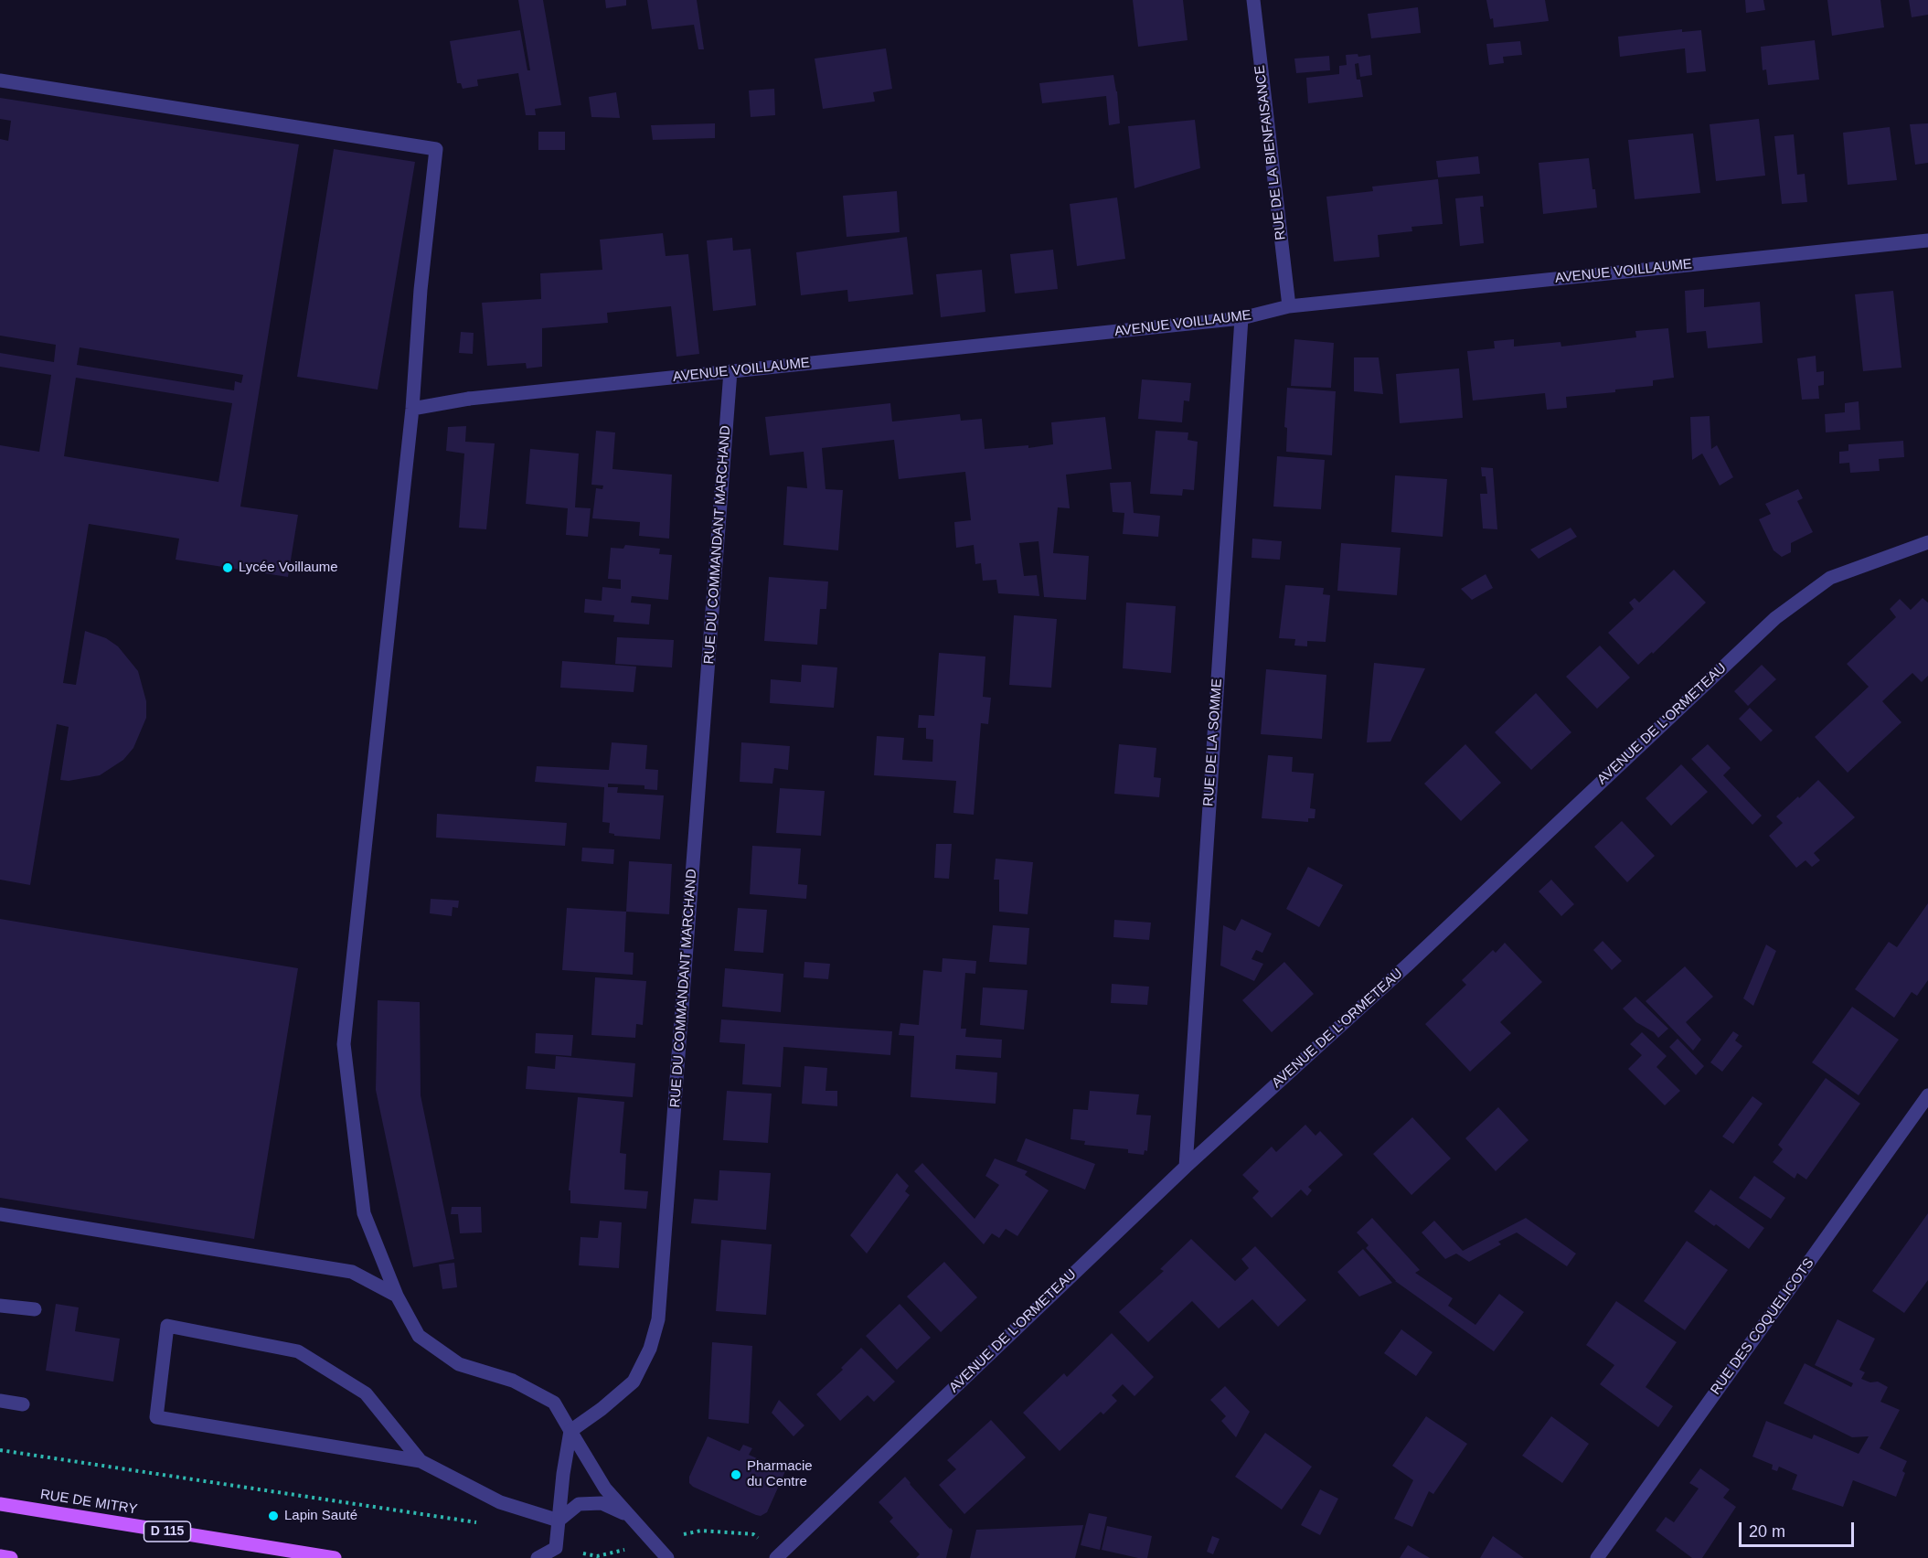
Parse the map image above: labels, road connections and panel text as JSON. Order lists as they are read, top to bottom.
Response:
{
  "streets": {
    "main road": ["RUE DE MITRY", "D 115"],
    "street": [
      "RUE DE LA BIENFAISANCE",
      "AVENUE VOILLAUME",
      "RUE DU COMMANDANT MARCHAND",
      "AVENUE DE L'ORMETEAU",
      "RUE DE LA SOMME",
      "RUE DES COQUELICOTS"
    ]
  },
  "crossings": [
    ["RUE DE LA BIENFAISANCE", "AVENUE VOILLAUME"],
    ["AVENUE VOILLAUME", "RUE DU COMMANDANT MARCHAND"],
    ["AVENUE VOILLAUME", "RUE DE LA SOMME"],
    ["AVENUE DE L'ORMETEAU", "RUE DE LA SOMME"]
  ],
  "places": ["Lycée Voillaume", "Pharmacie du Centre", "Lapin Sauté"],
  "scale_bar": "20 m"
}
